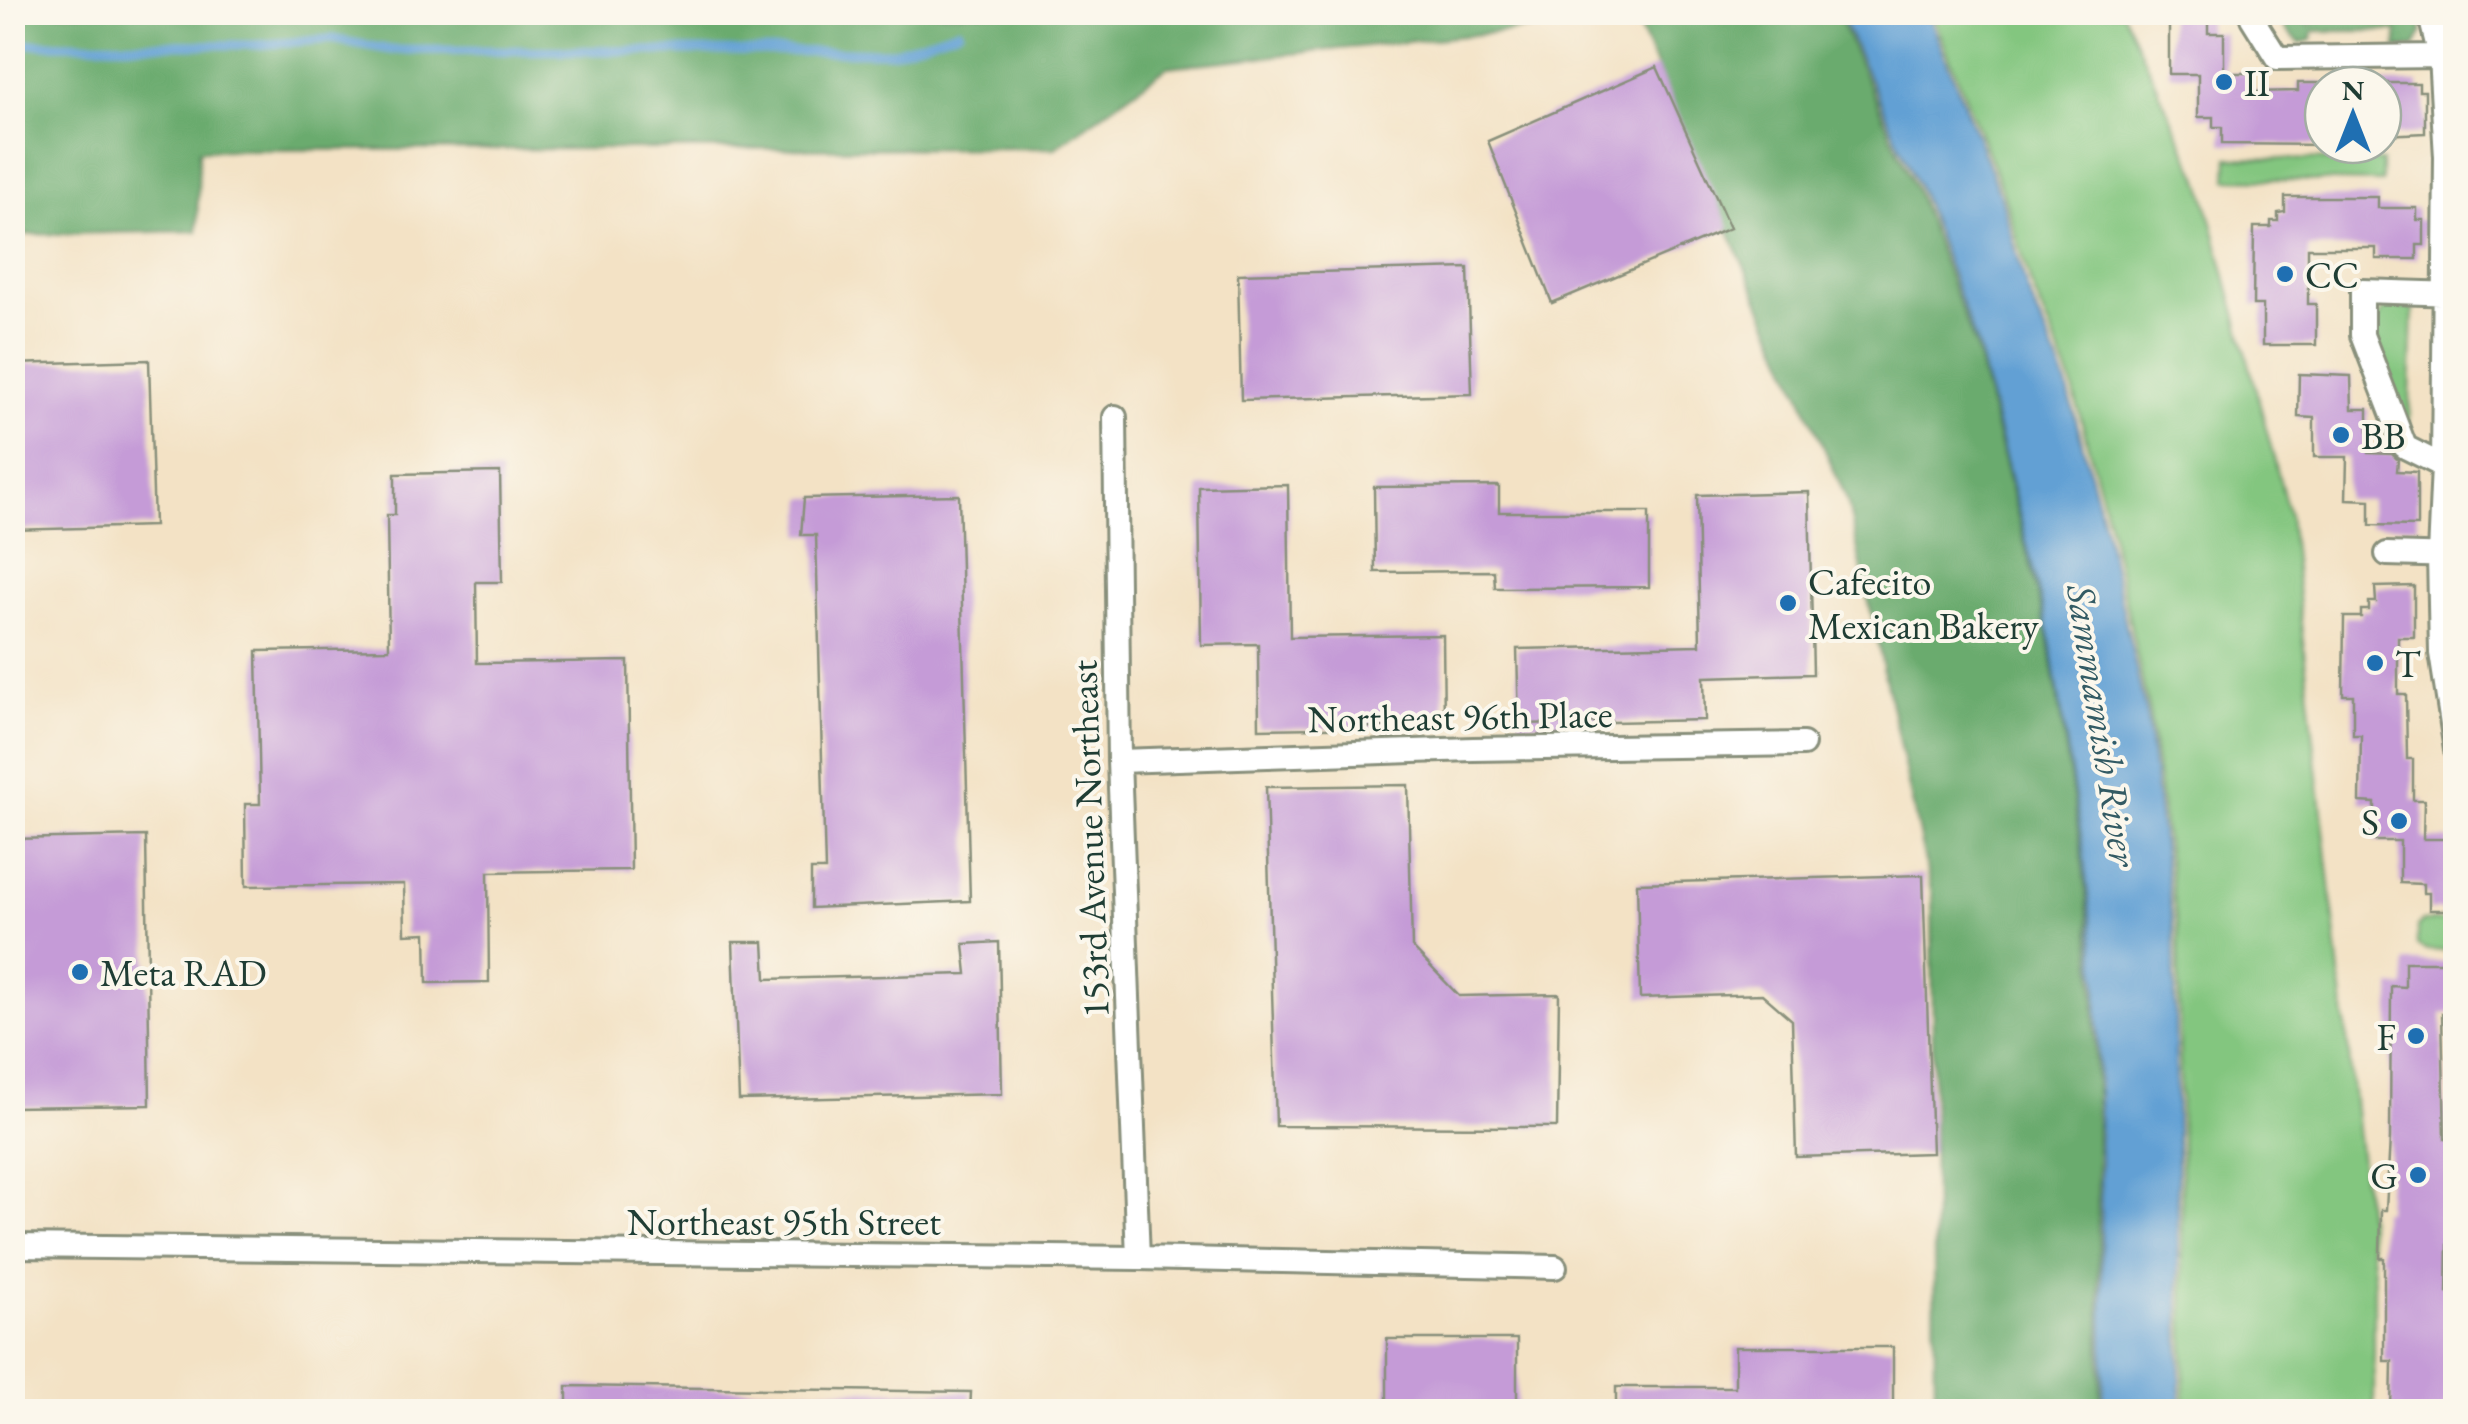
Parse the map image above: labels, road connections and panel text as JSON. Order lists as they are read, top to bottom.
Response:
{
  "streets": {
    "street": ["Northeast 96th Place", "153rd Avenue Northeast", "Northeast 95th Street"]
  },
  "crossings": [
    ["Northeast 96th Place", "153rd Avenue Northeast"],
    ["153rd Avenue Northeast", "Northeast 95th Street"]
  ],
  "water": ["Sammamish River"],
  "places": [
    "II",
    "CC",
    "BB",
    "Cafecito Mexican Bakery",
    "T",
    "S",
    "Meta RAD",
    "F",
    "G"
  ],
  "north": "top"
}
